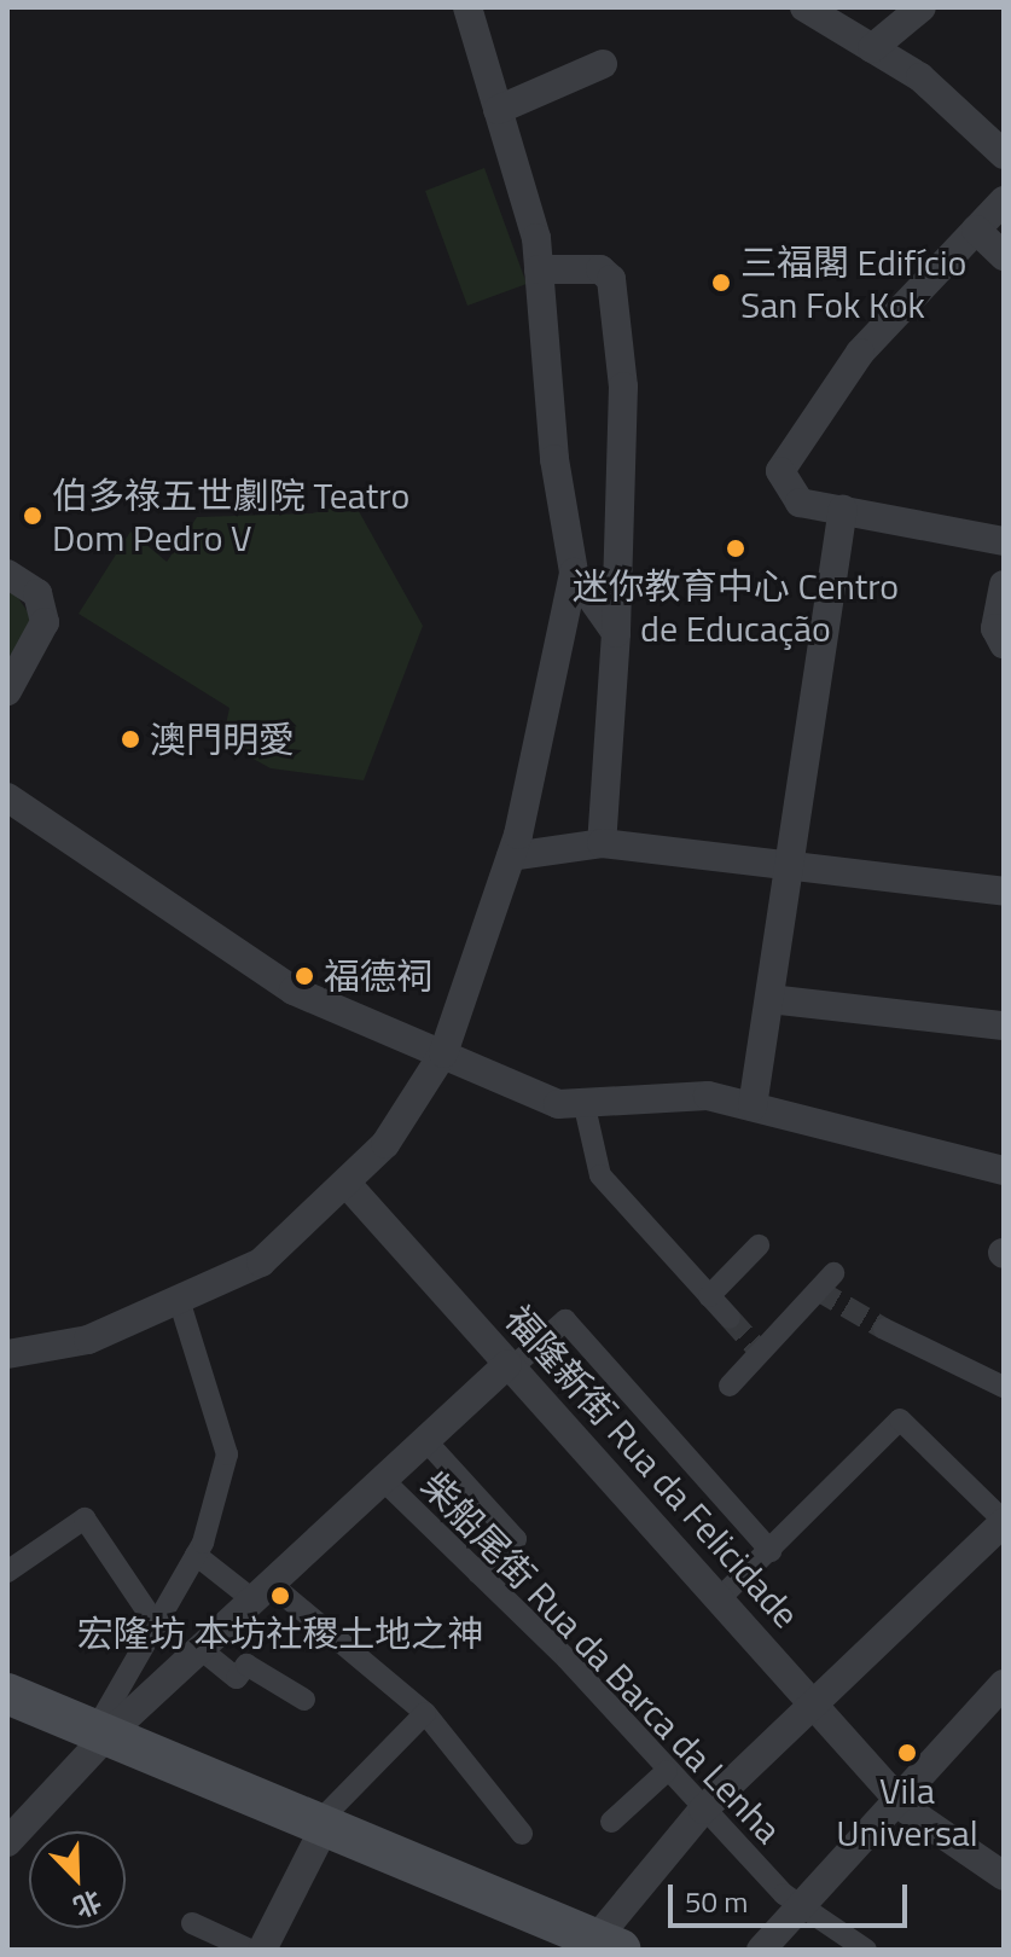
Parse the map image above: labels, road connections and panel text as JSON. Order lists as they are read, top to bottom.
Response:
{
  "streets": {
    "street": ["福隆新街 Rua da Felicidade", "柴船尾街 Rua da Barca da Lenha"]
  },
  "places": [
    "三福閣 Edifício San Fok Kok",
    "伯多祿五世劇院 Teatro Dom Pedro V",
    "迷你教育中心 Centro de Educação",
    "澳門明愛",
    "福德祠",
    "宏隆坊 本坊社稷土地之神",
    "Vila Universal"
  ],
  "scale_bar": "50 m",
  "north": "bottom right"
}
